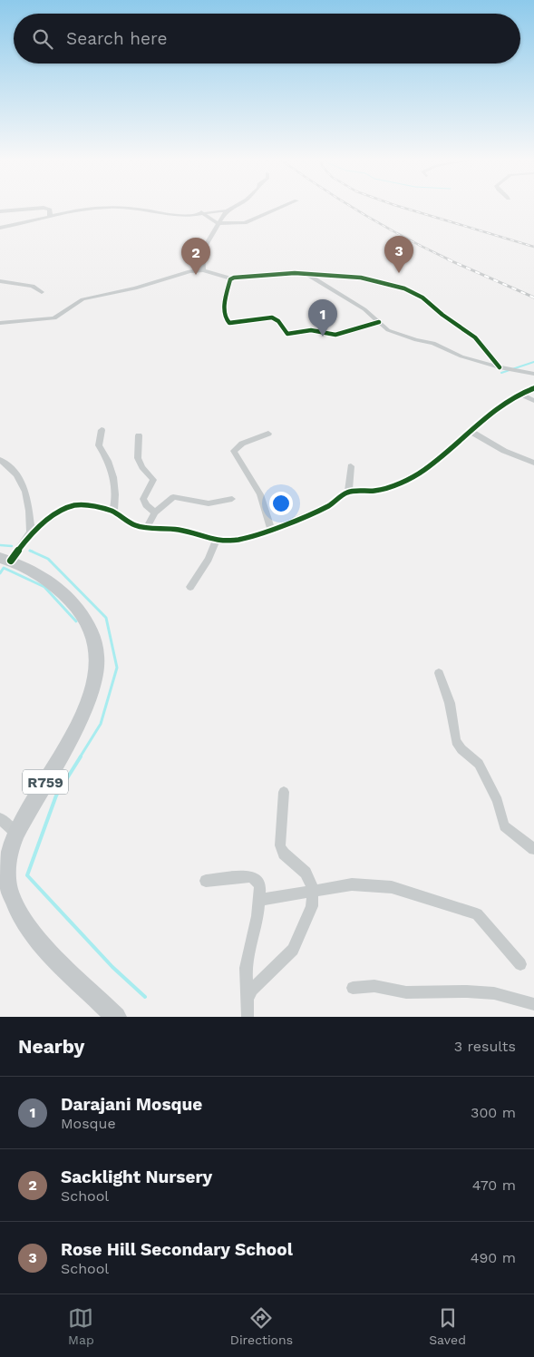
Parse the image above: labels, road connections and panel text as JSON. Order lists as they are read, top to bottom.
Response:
{
  "streets": {
    "main road": ["R759"]
  },
  "page": {
    "search": "Search here",
    "pins": ["3", "2", "1"],
    "heading": ["Nearby", "3 results"],
    "list": [
      {
        "mark": "1",
        "name": "Darajani Mosque",
        "note": "Mosque",
        "value": "300 m"
      },
      {
        "mark": "2",
        "name": "Sacklight Nursery",
        "note": "School",
        "value": "470 m"
      },
      {
        "mark": "3",
        "name": "Rose Hill Secondary School",
        "note": "School",
        "value": "490 m"
      }
    ],
    "nav": ["Map", "Directions", "Saved"]
  }
}
